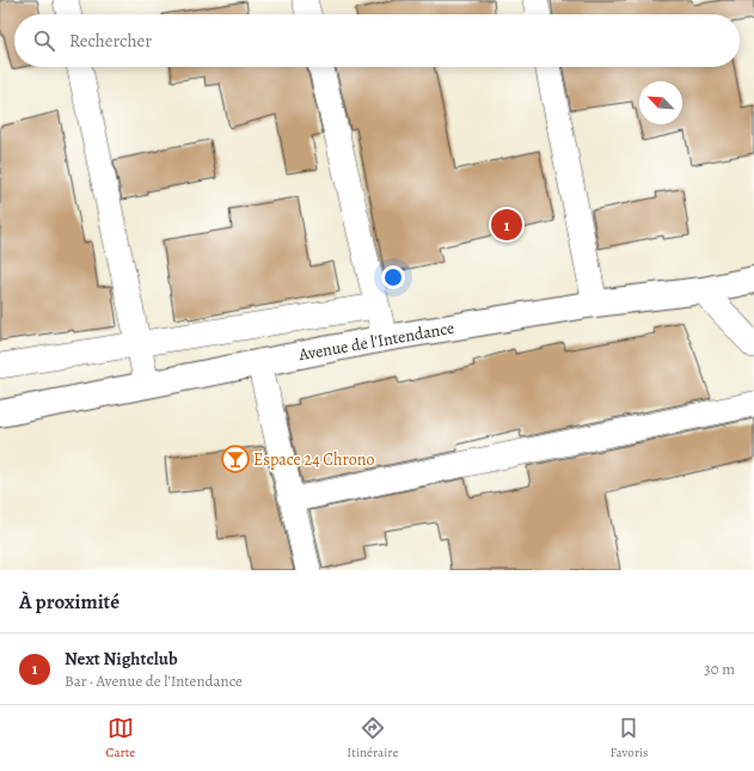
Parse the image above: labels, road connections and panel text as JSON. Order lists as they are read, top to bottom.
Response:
{
  "streets": {
    "main road": ["Avenue de l'Intendance"]
  },
  "places": {
    "bar": ["Espace 24 Chrono"]
  },
  "north": "top left",
  "page": {
    "search": "Rechercher",
    "pins": "1",
    "heading": "À proximité",
    "list": [
      {
        "mark": "1",
        "name": "Next Nightclub",
        "note": "Bar · Avenue de l'Intendance",
        "value": "30 m"
      }
    ],
    "nav": ["Carte", "Itinéraire", "Favoris"]
  }
}
